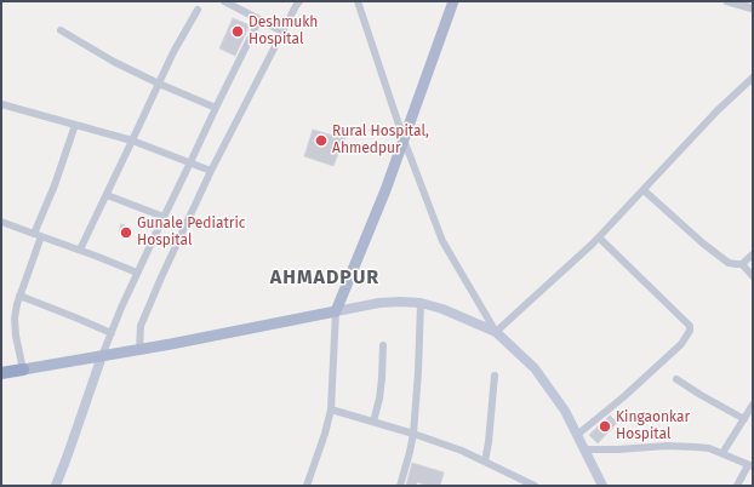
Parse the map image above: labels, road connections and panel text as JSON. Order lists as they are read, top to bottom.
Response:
{
  "districts": ["AHMADPUR"],
  "places": [
    "Deshmukh Hospital",
    "Rural Hospital, Ahmedpur",
    "Gunale Pediatric Hospital",
    "Kingaonkar Hospital"
  ]
}
